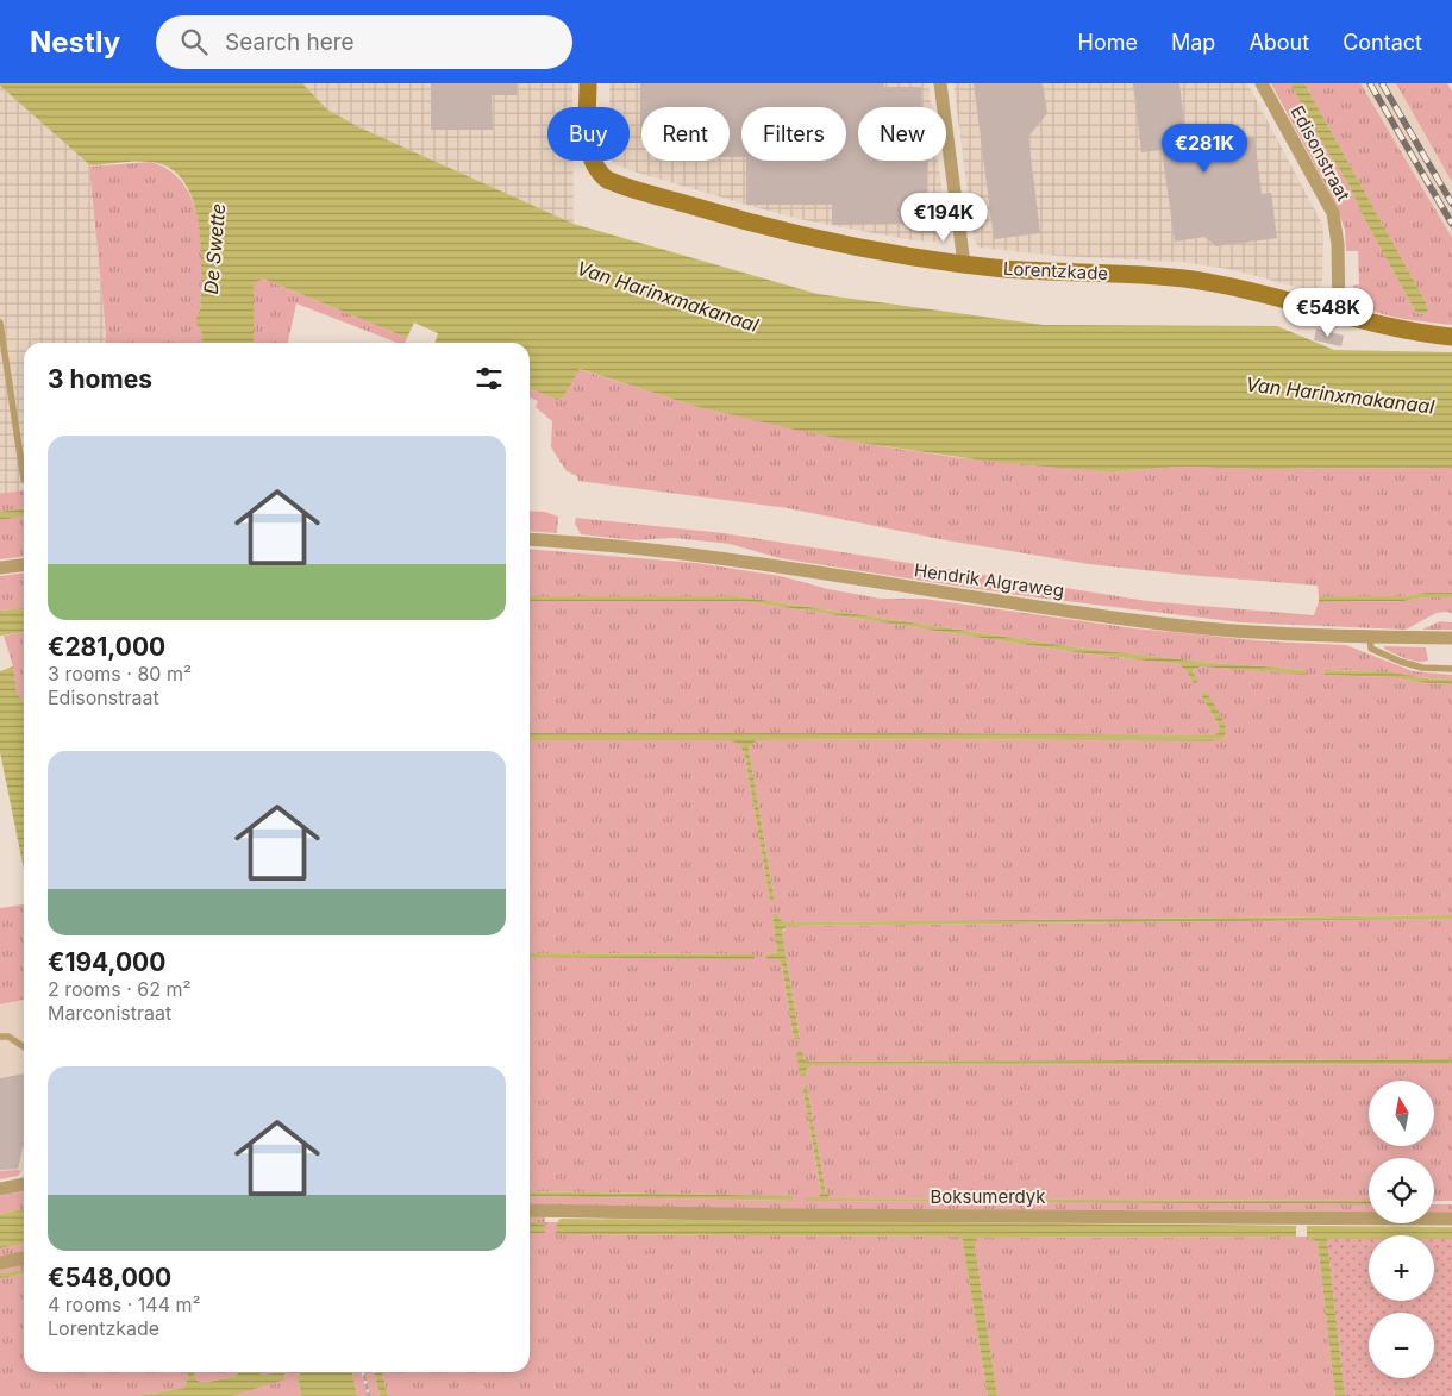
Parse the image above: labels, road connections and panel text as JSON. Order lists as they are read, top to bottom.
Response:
{
  "streets": {
    "street": [
      "Edisonstraat",
      "Lorentzkade",
      "Hendrik Algraweg",
      "Boksumerdyk"
    ]
  },
  "crossings": [
    ["Edisonstraat", "Lorentzkade"]
  ],
  "water": ["De Swette", "Van Harinxmakanaal"],
  "north": "top",
  "page": {
    "header": "Nestly",
    "search": "Search here",
    "nav": [
      "Home",
      "Map",
      "About",
      "Contact"
    ],
    "chip": [
      "Buy",
      "Rent",
      "Filters",
      "New"
    ],
    "price": ["€281K", "€194K", "€548K"],
    "heading": "3 homes",
    "list": [
      {
        "name": "€281,000",
        "note": "3 rooms · 80 m² · Edisonstraat"
      },
      {
        "name": "€194,000",
        "note": "2 rooms · 62 m² · Marconistraat"
      },
      {
        "name": "€548,000",
        "note": "4 rooms · 144 m² · Lorentzkade"
      }
    ],
    "map_buttons": ["+", "−"]
  }
}
